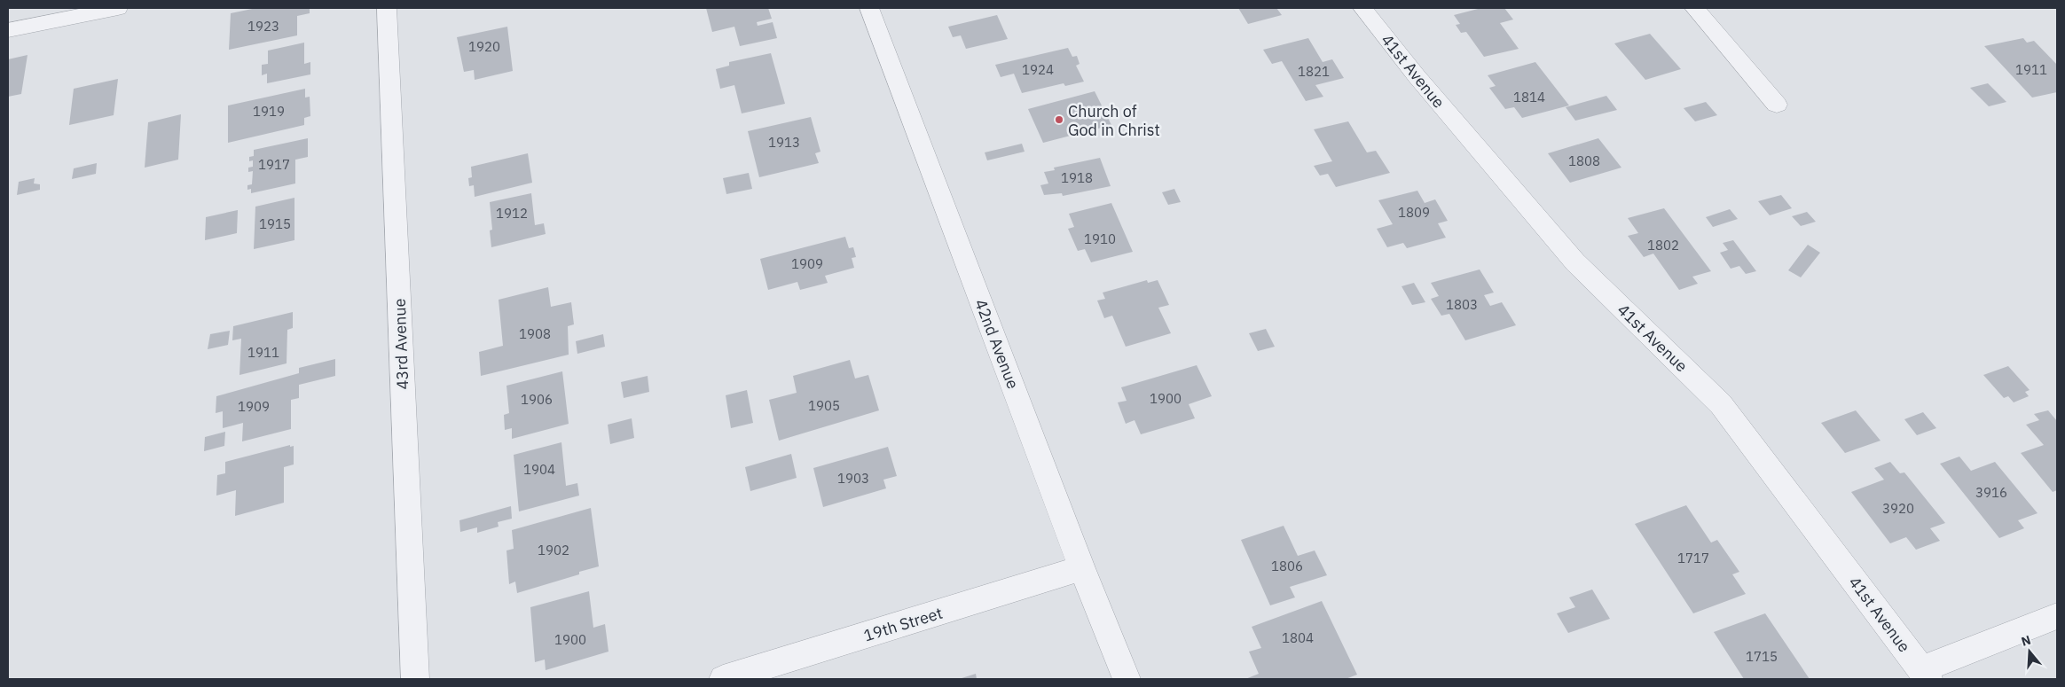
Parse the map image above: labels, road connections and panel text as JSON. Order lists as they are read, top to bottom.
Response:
{
  "streets": {
    "street": [
      "41st Avenue",
      "43rd Avenue",
      "42nd Avenue",
      "19th Street"
    ]
  },
  "crossings": [
    ["42nd Avenue", "19th Street"]
  ],
  "places": ["Church of God in Christ"],
  "house_numbers": [
    "1923",
    "1920",
    "1924",
    "1911",
    "1821",
    "1814",
    "1919",
    "1913",
    "1808",
    "1917",
    "1918",
    "1809",
    "1912",
    "1915",
    "1910",
    "1802",
    "1909",
    "1803",
    "1908",
    "1911",
    "1900",
    "1906",
    "1905",
    "1909",
    "1904",
    "1903",
    "3916",
    "3920",
    "1902",
    "1717",
    "1806",
    "1804",
    "1900",
    "1715"
  ],
  "north": "top"
}
